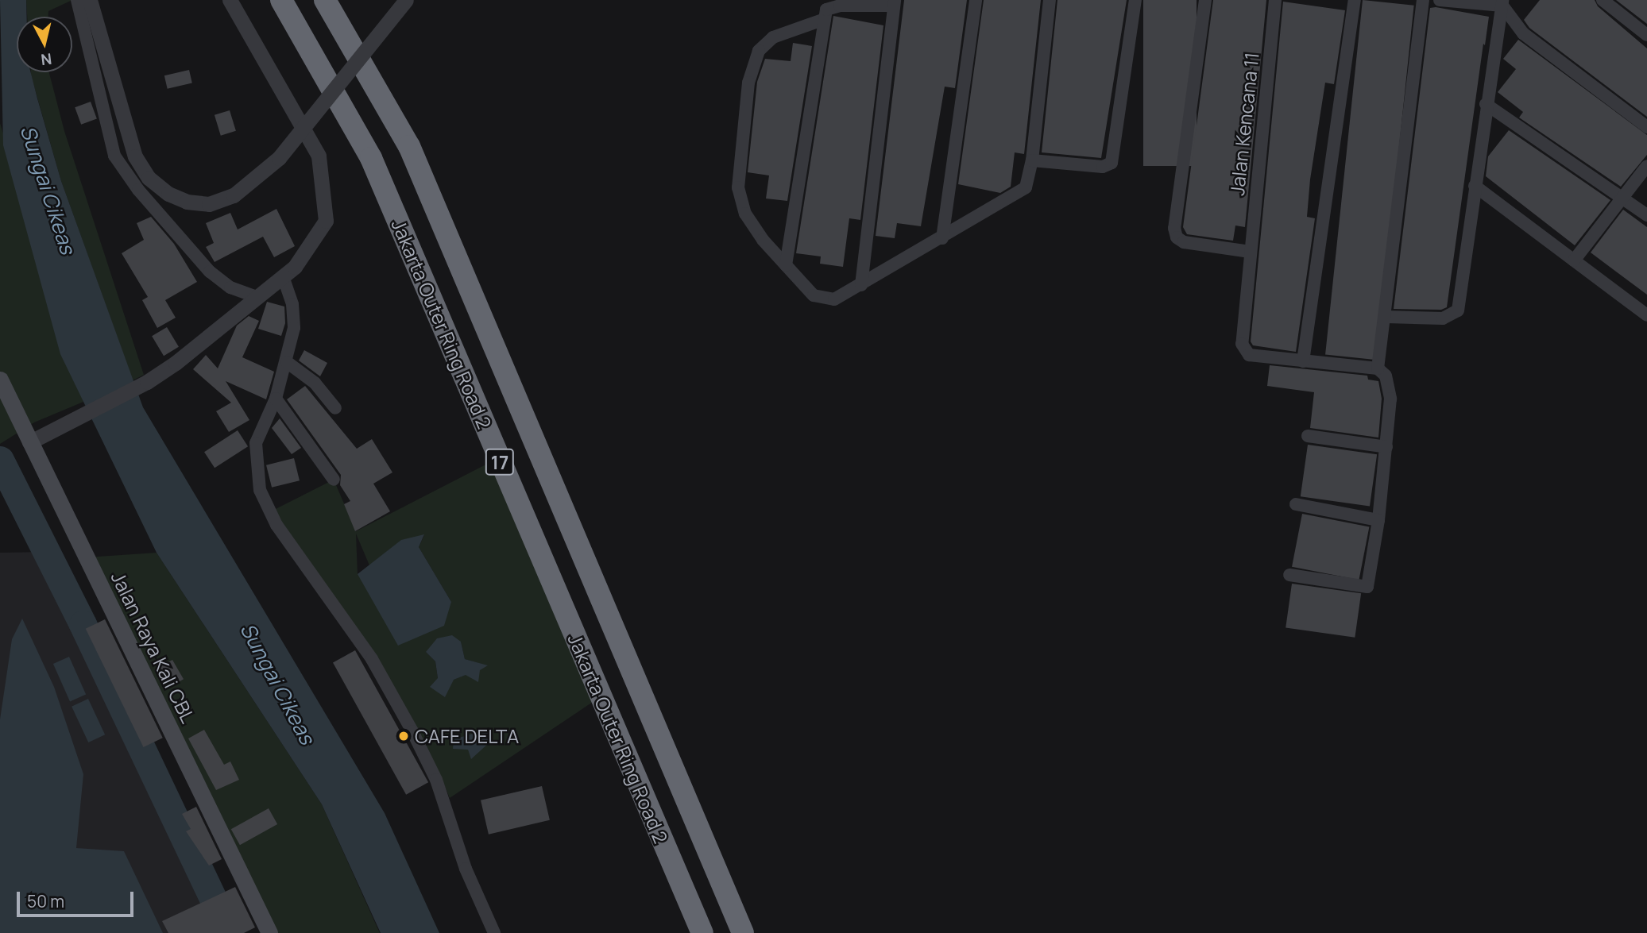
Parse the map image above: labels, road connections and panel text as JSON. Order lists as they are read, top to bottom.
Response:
{
  "streets": {
    "highway": ["Jakarta Outer Ring Road 2", "17"],
    "main road": ["Jalan Raya Kali CBL"],
    "street": ["Jalan Kencana 11"]
  },
  "water": ["Sungai Cikeas"],
  "places": ["CAFE DELTA"],
  "scale_bar": "50 m",
  "north": "bottom"
}
